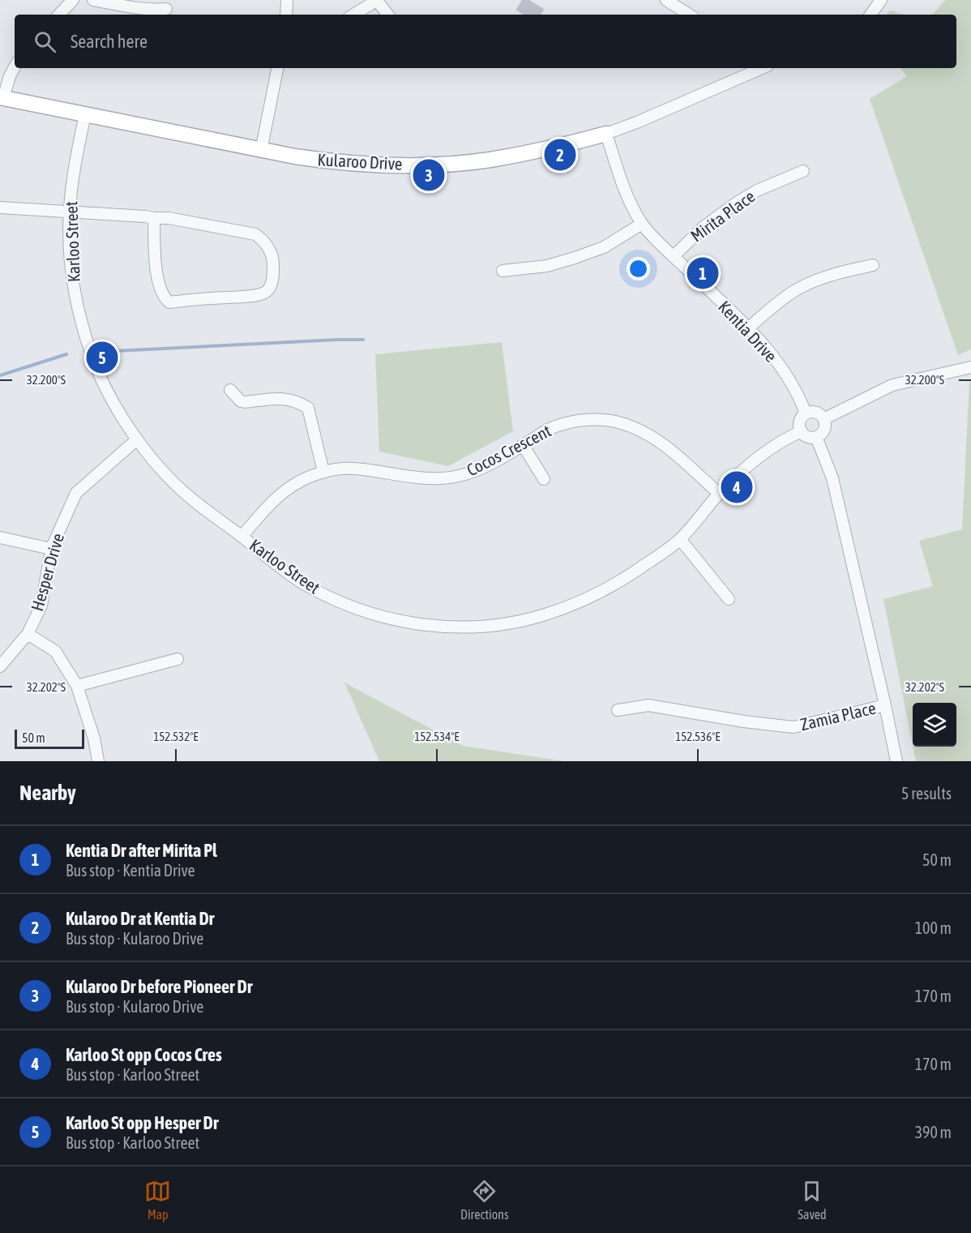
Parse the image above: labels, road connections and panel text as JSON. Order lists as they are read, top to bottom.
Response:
{
  "streets": {
    "main road": ["Kularoo Drive"],
    "street": [
      "Mirita Place",
      "Karloo Street",
      "Kentia Drive",
      "Cocos Crescent",
      "Hesper Drive",
      "Zamia Place"
    ]
  },
  "crossings": [
    ["Kularoo Drive", "Karloo Street"],
    ["Kularoo Drive", "Kentia Drive"],
    ["Mirita Place", "Kentia Drive"],
    ["Karloo Street", "Kentia Drive"],
    ["Karloo Street", "Cocos Crescent"],
    ["Karloo Street", "Hesper Drive"]
  ],
  "scale_bar": "50 m",
  "page": {
    "search": "Search here",
    "pins": [
      "2",
      "3",
      "1",
      "5",
      "4"
    ],
    "scale": "50 m",
    "heading": ["Nearby", "5 results"],
    "list": [
      {
        "mark": "1",
        "name": "Kentia Dr after Mirita Pl",
        "note": "Bus stop · Kentia Drive",
        "value": "50 m"
      },
      {
        "mark": "2",
        "name": "Kularoo Dr at Kentia Dr",
        "note": "Bus stop · Kularoo Drive",
        "value": "100 m"
      },
      {
        "mark": "3",
        "name": "Kularoo Dr before Pioneer Dr",
        "note": "Bus stop · Kularoo Drive",
        "value": "170 m"
      },
      {
        "mark": "4",
        "name": "Karloo St opp Cocos Cres",
        "note": "Bus stop · Karloo Street",
        "value": "170 m"
      },
      {
        "mark": "5",
        "name": "Karloo St opp Hesper Dr",
        "note": "Bus stop · Karloo Street",
        "value": "390 m"
      }
    ],
    "nav": ["Map", "Directions", "Saved"]
  },
  "coordinates": [
    "32.200°S",
    "32.202°S",
    "152.532°E",
    "152.534°E",
    "152.536°E"
  ]
}
